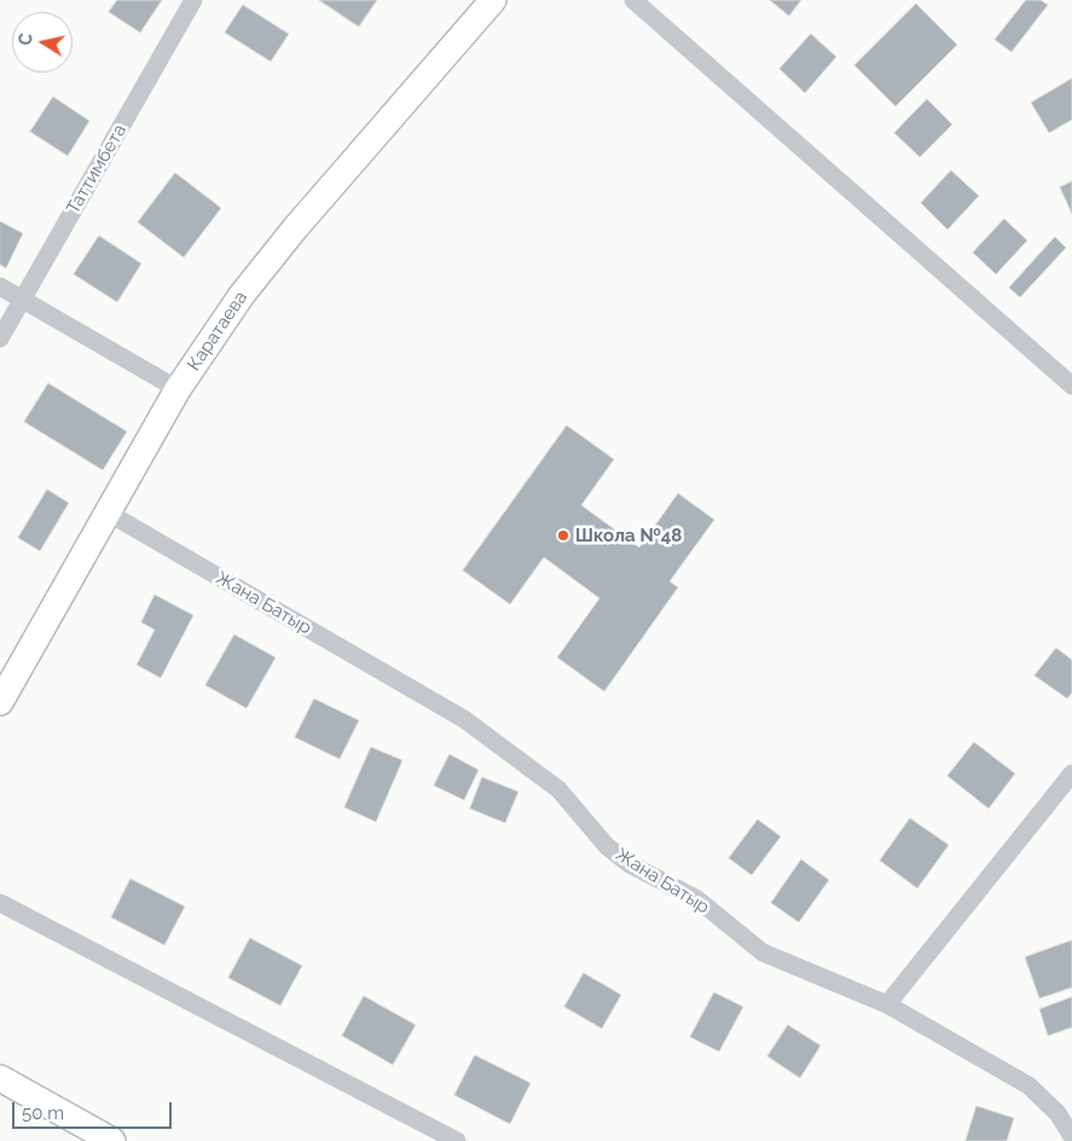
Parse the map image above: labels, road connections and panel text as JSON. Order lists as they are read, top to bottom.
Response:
{
  "streets": {
    "street": ["Таттимбета", "Каратаева", "Жана Батыр"]
  },
  "crossings": [
    ["Каратаева", "Жана Батыр"]
  ],
  "places": ["Школа №48"],
  "scale_bar": "50 m",
  "north": "left"
}
